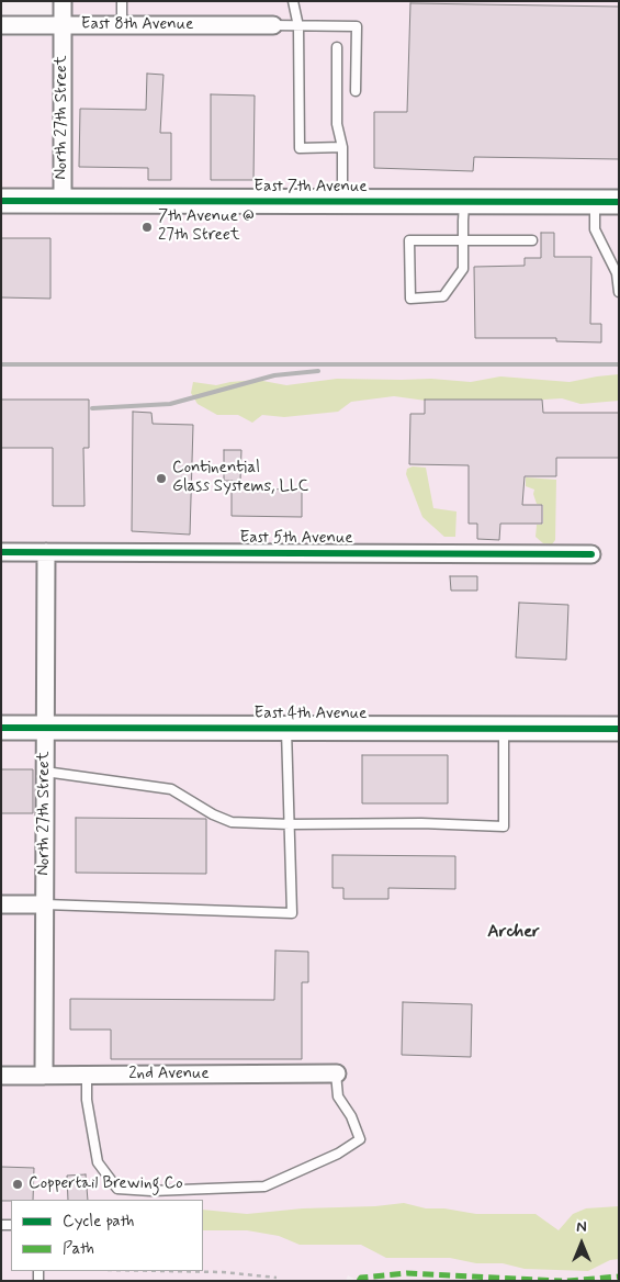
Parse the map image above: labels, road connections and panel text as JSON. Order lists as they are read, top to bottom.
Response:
{
  "streets": {
    "street": [
      "East 8th Avenue",
      "North 27th Street",
      "East 7th Avenue",
      "East 5th Avenue",
      "East 4th Avenue",
      "2nd Avenue"
    ]
  },
  "crossings": [
    ["East 8th Avenue", "North 27th Street"],
    ["North 27th Street", "East 7th Avenue"],
    ["North 27th Street", "East 5th Avenue"],
    ["North 27th Street", "East 4th Avenue"],
    ["North 27th Street", "2nd Avenue"]
  ],
  "districts": ["Archer"],
  "places": ["7th Avenue @ 27th Street", "Continential Glass Systems, LLC", "Coppertail Brewing Co"],
  "legend": ["Cycle path", "Path"],
  "north": "top"
}
